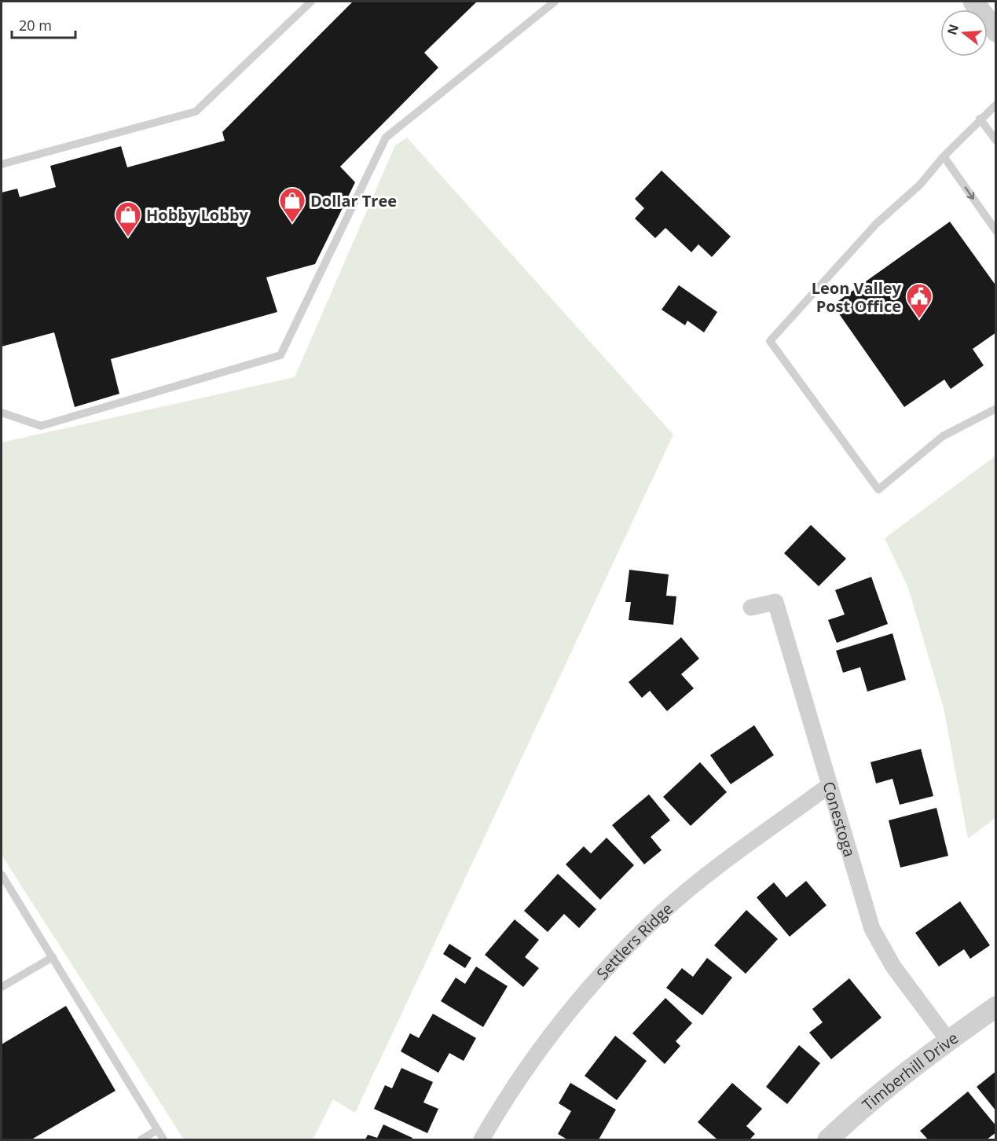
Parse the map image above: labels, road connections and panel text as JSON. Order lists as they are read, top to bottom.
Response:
{
  "streets": {
    "street": ["Conestoga", "Settlers Ridge", "Timberhill Drive"]
  },
  "crossings": [
    ["Conestoga", "Settlers Ridge"],
    ["Conestoga", "Timberhill Drive"]
  ],
  "places": {
    "shop": ["Dollar Tree", "Hobby Lobby"],
    "public building": ["Leon Valley Post Office"]
  },
  "scale_bar": "20 m",
  "north": "left"
}
